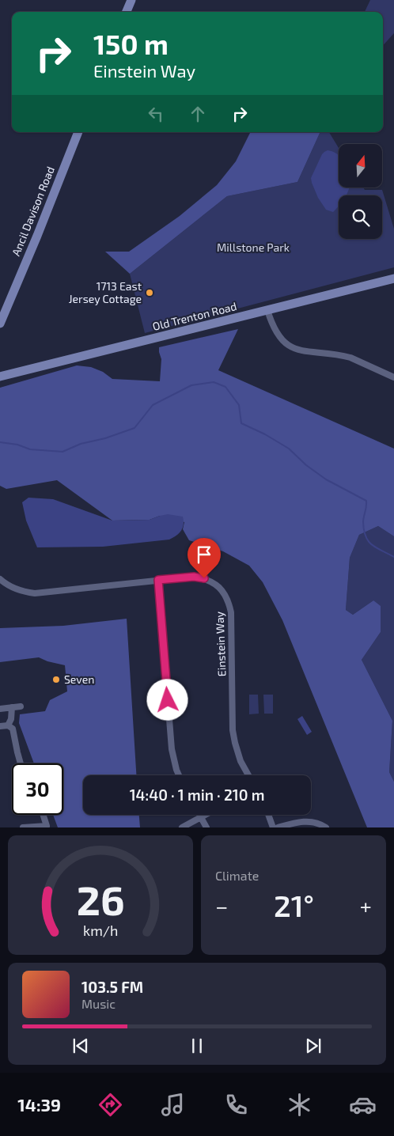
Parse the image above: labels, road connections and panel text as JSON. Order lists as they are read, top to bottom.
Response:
{
  "streets": {
    "main road": ["Ancil Davison Road", "Old Trenton Road"],
    "street": ["Einstein Way"]
  },
  "parks": ["Millstone Park"],
  "places": ["1713 East Jersey Cottage", "Seven"],
  "north": "top",
  "page": {
    "turn": ["150 m", "Einstein Way"],
    "limit": "30",
    "trip": "14:40 · 1 min · 210 m",
    "tile": "Climate",
    "heat": ["−", "21°", "+"],
    "song": ["103.5 FM", "Music"],
    "tabs": "14:39",
    "gauge": ["26", "km/h"]
  }
}
